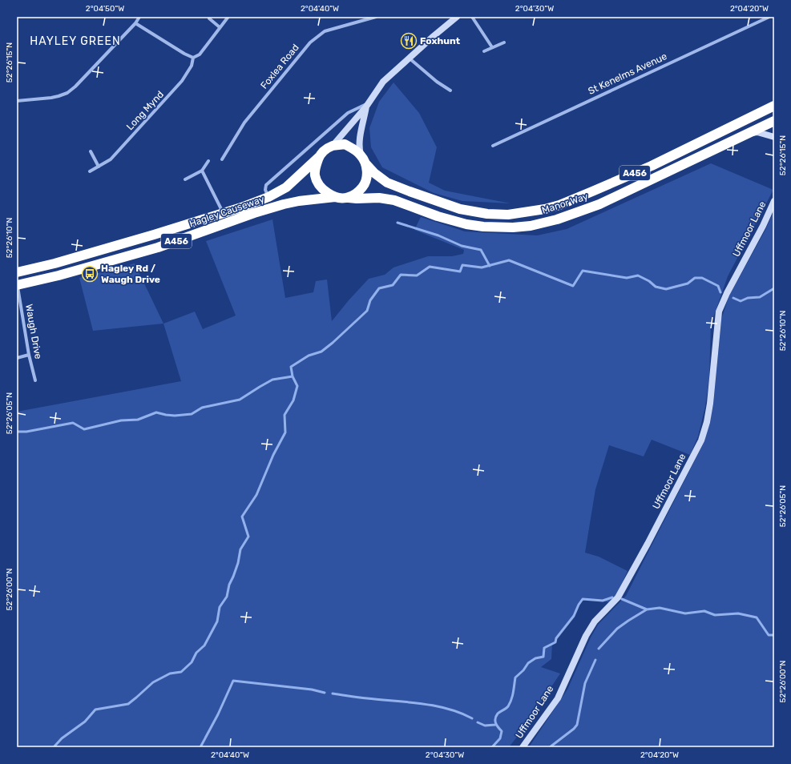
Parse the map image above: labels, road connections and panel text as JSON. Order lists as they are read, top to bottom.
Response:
{
  "streets": {
    "highway": ["A456", "Manor Way", "Hagley Causeway"],
    "street": [
      "Foxlea Road",
      "St Kenelms Avenue",
      "Long Mynd",
      "Uffmoor Lane",
      "Waugh Drive"
    ]
  },
  "crossings": [
    ["A456", "Manor Way"],
    ["A456", "Hagley Causeway"],
    ["Manor Way", "Hagley Causeway"],
    ["Hagley Causeway", "Waugh Drive"]
  ],
  "districts": ["HAYLEY GREEN"],
  "places": {
    "restaurant": ["Foxhunt"],
    "bus stop": ["Hagley Rd / Waugh Drive"]
  },
  "coordinates": [
    "2°04'50\"W",
    "2°04'40\"W",
    "2°04'30\"W",
    "2°04'20\"W",
    "52°26'15\"N",
    "52°26'10\"N",
    "52°26'05\"N",
    "52°26'00\"N"
  ]
}
